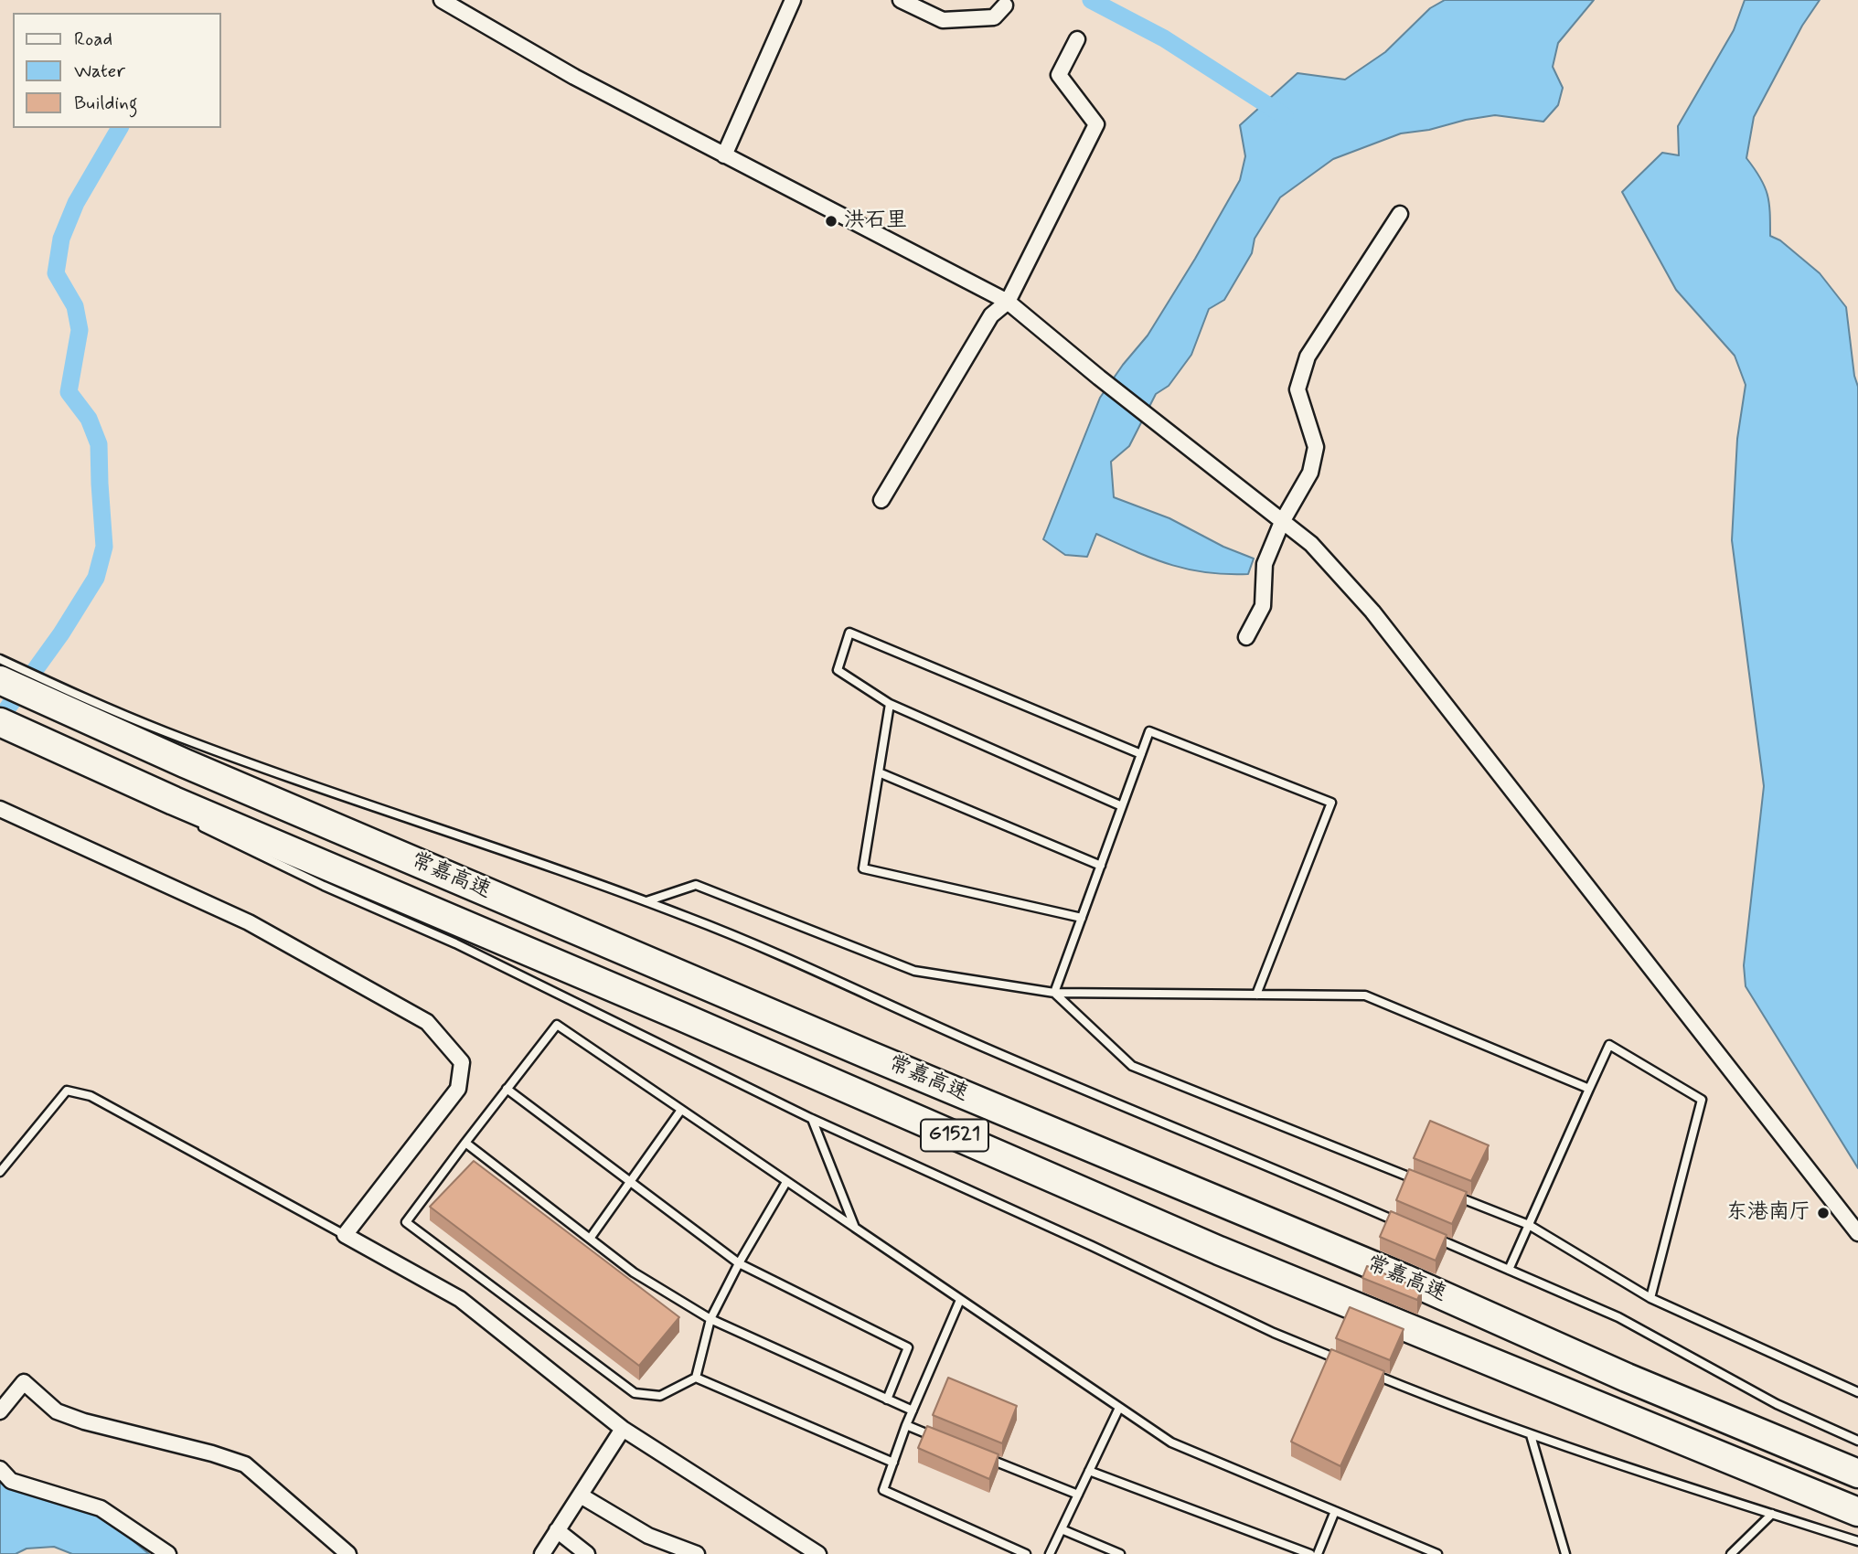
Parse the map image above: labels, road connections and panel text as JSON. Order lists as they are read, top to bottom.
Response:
{
  "streets": {
    "highway": ["常嘉高速", "G1521"]
  },
  "places": ["洪石里", "东港南厅"],
  "legend": ["Road", "Water", "Building"]
}
